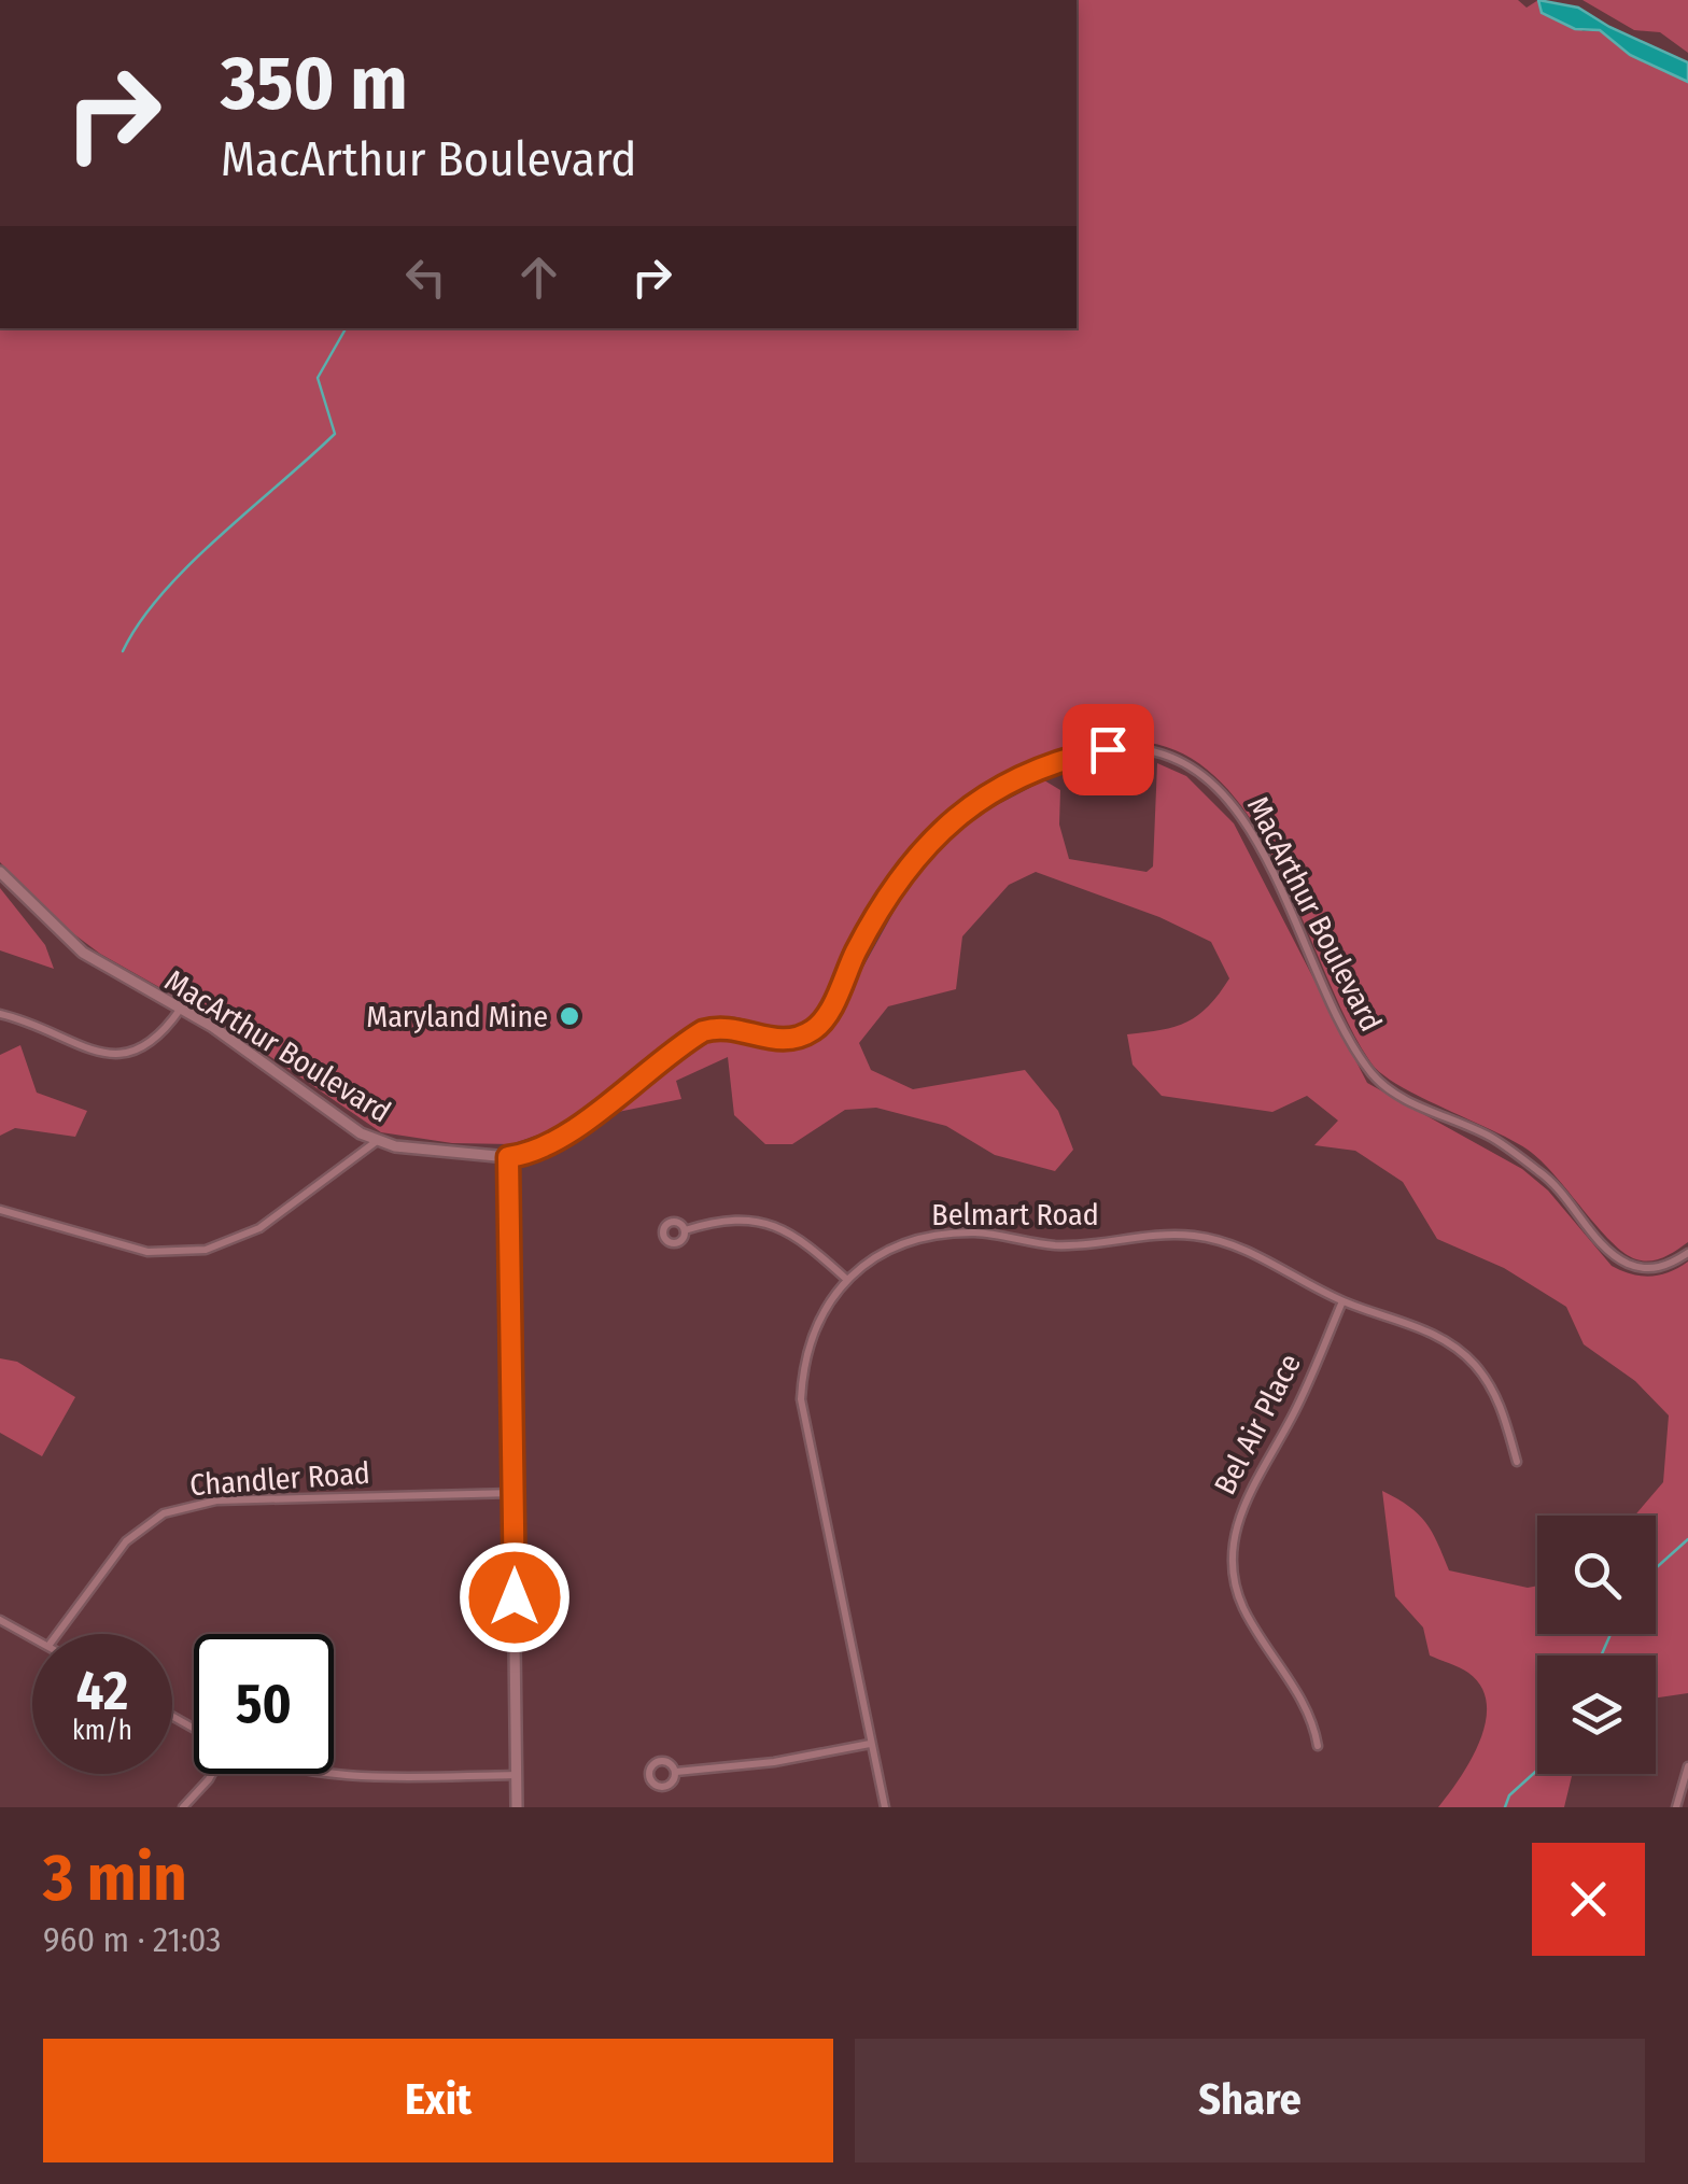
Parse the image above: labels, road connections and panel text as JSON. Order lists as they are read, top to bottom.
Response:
{
  "streets": {
    "main road": ["MacArthur Boulevard"],
    "street": ["Belmart Road", "Bel Air Place", "Chandler Road"]
  },
  "crossings": [
    ["Belmart Road", "Bel Air Place"]
  ],
  "places": ["Maryland Mine"],
  "page": {
    "turn": ["350 m", "MacArthur Boulevard"],
    "speed": "42 km/h",
    "limit": "50",
    "heading": ["3 min", "960 m · 21:03"],
    "buttons": ["Exit", "Share"]
  }
}
